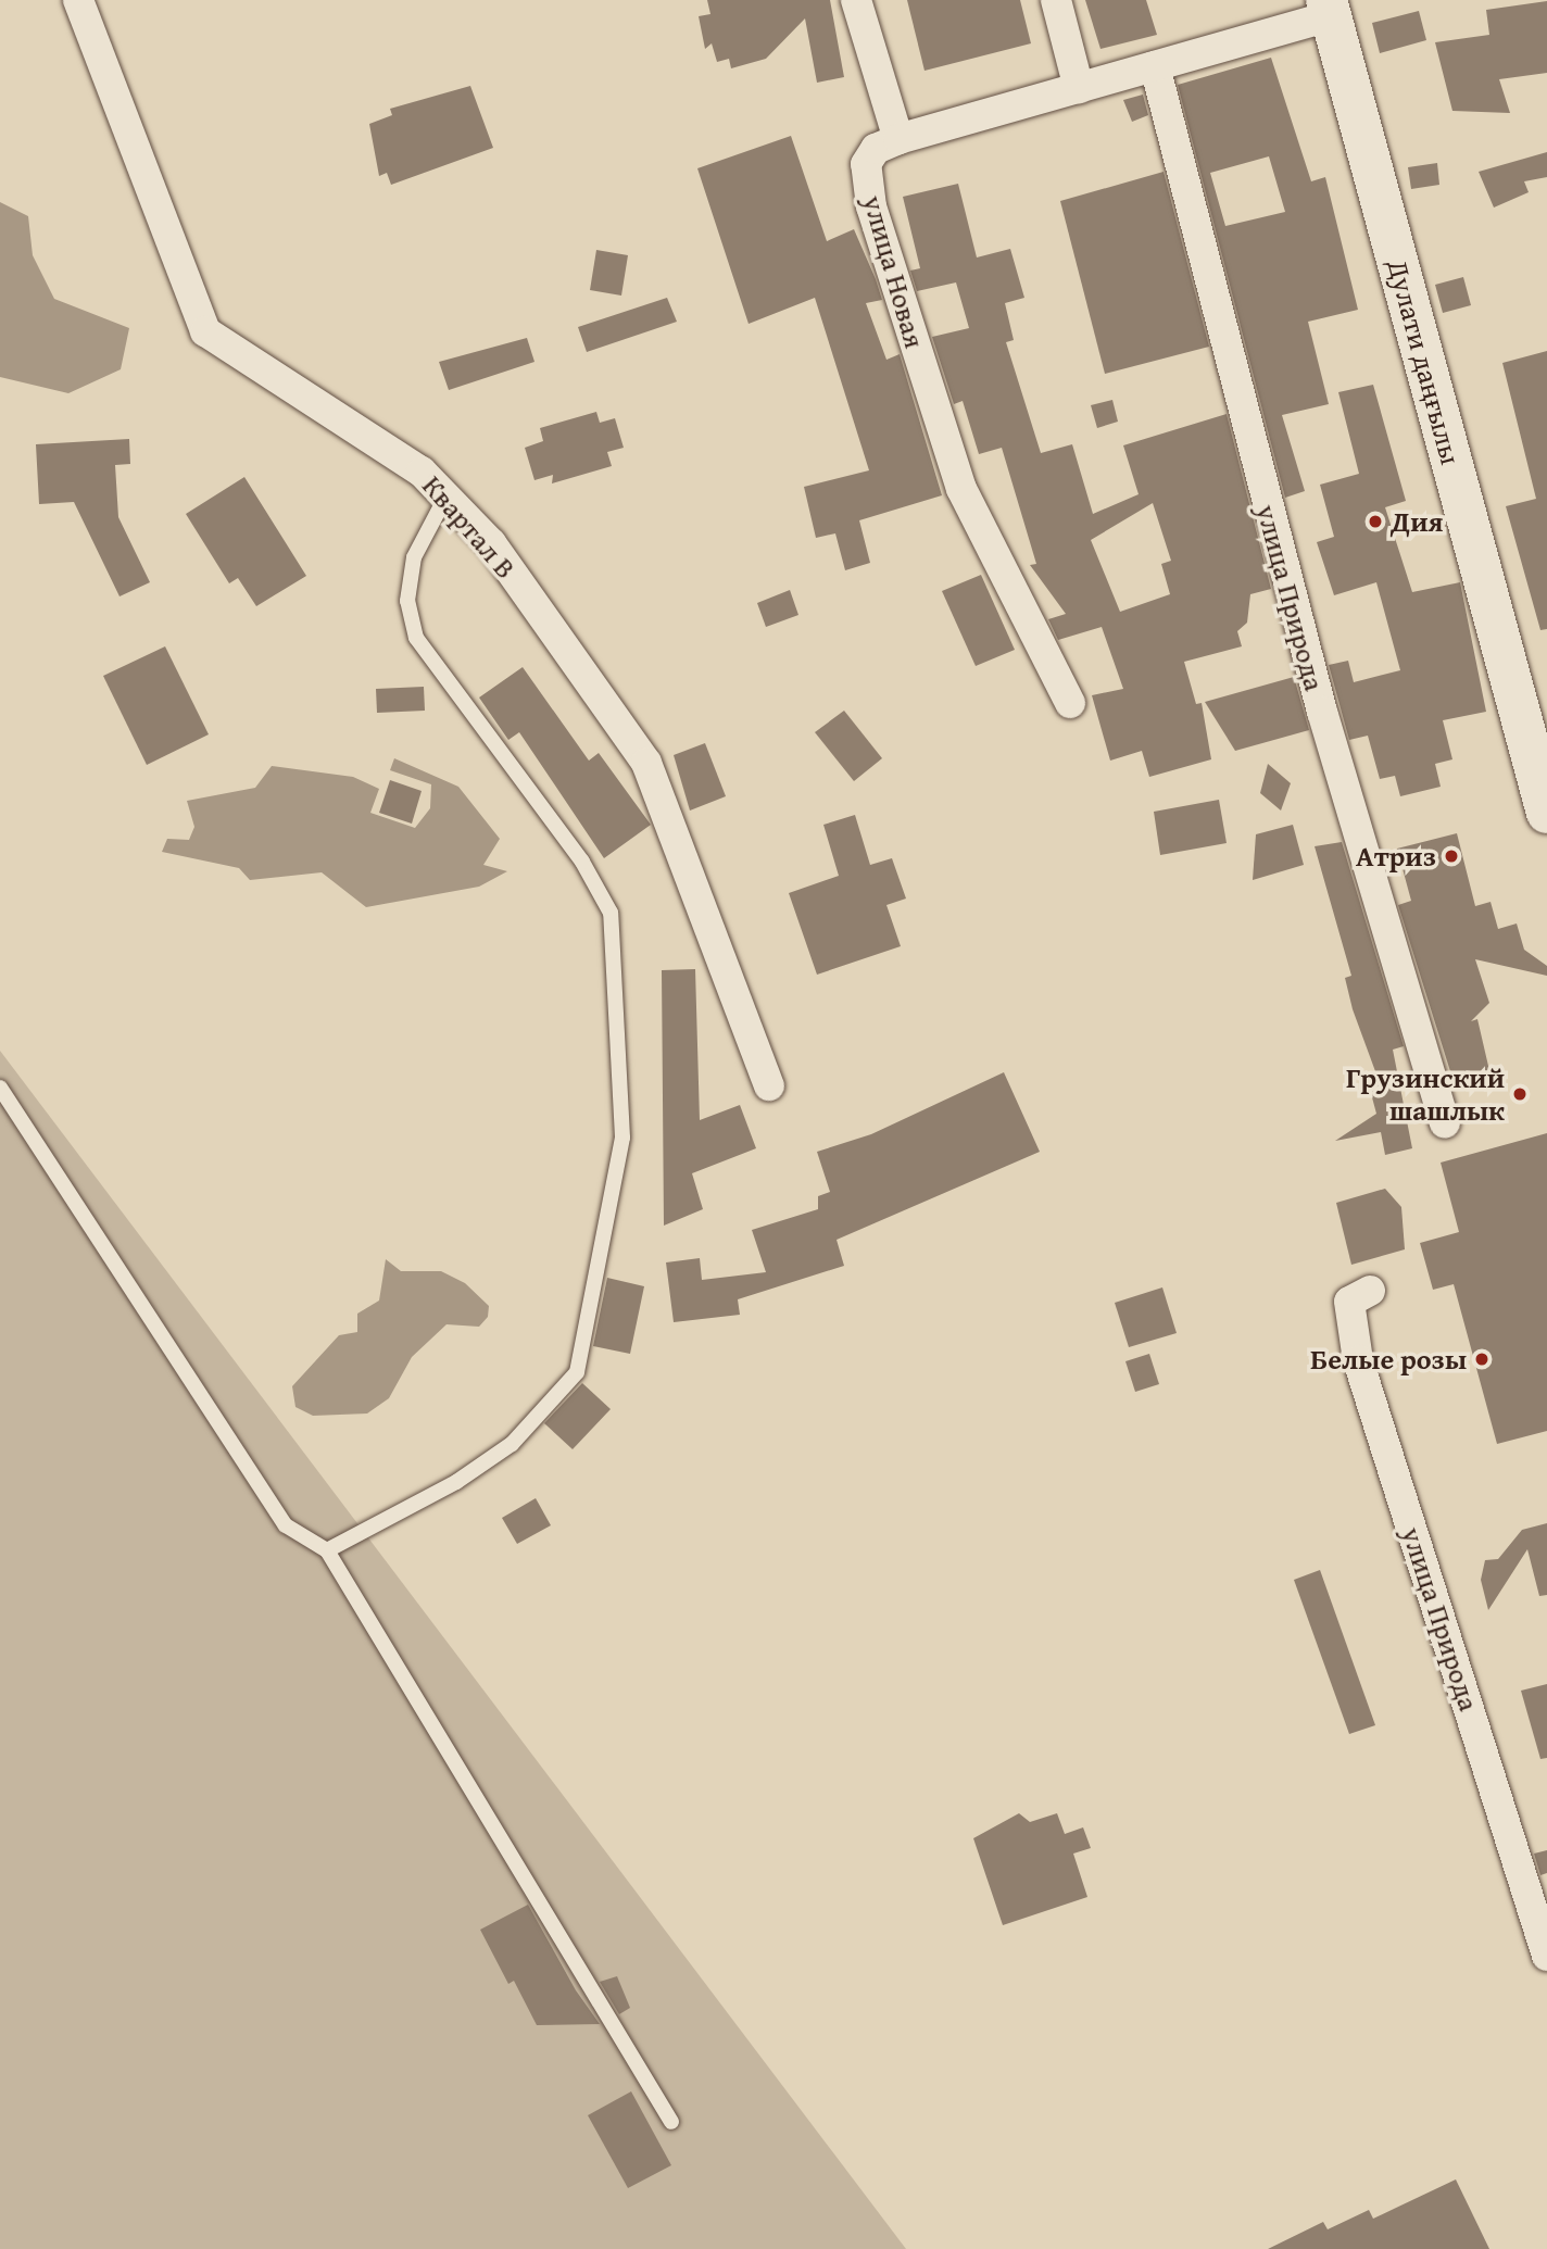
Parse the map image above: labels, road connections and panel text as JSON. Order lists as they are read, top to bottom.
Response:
{
  "streets": {
    "main road": ["Дулати даңғылы"],
    "street": ["улица Новая", "Квартал В", "улица Природа"]
  },
  "crossings": [
    ["улица Новая", "Дулати даңғылы"],
    ["улица Новая", "улица Природа"]
  ],
  "places": [
    "Дия",
    "Атриз",
    "Грузинский шашлык",
    "Белые розы"
  ]
}
